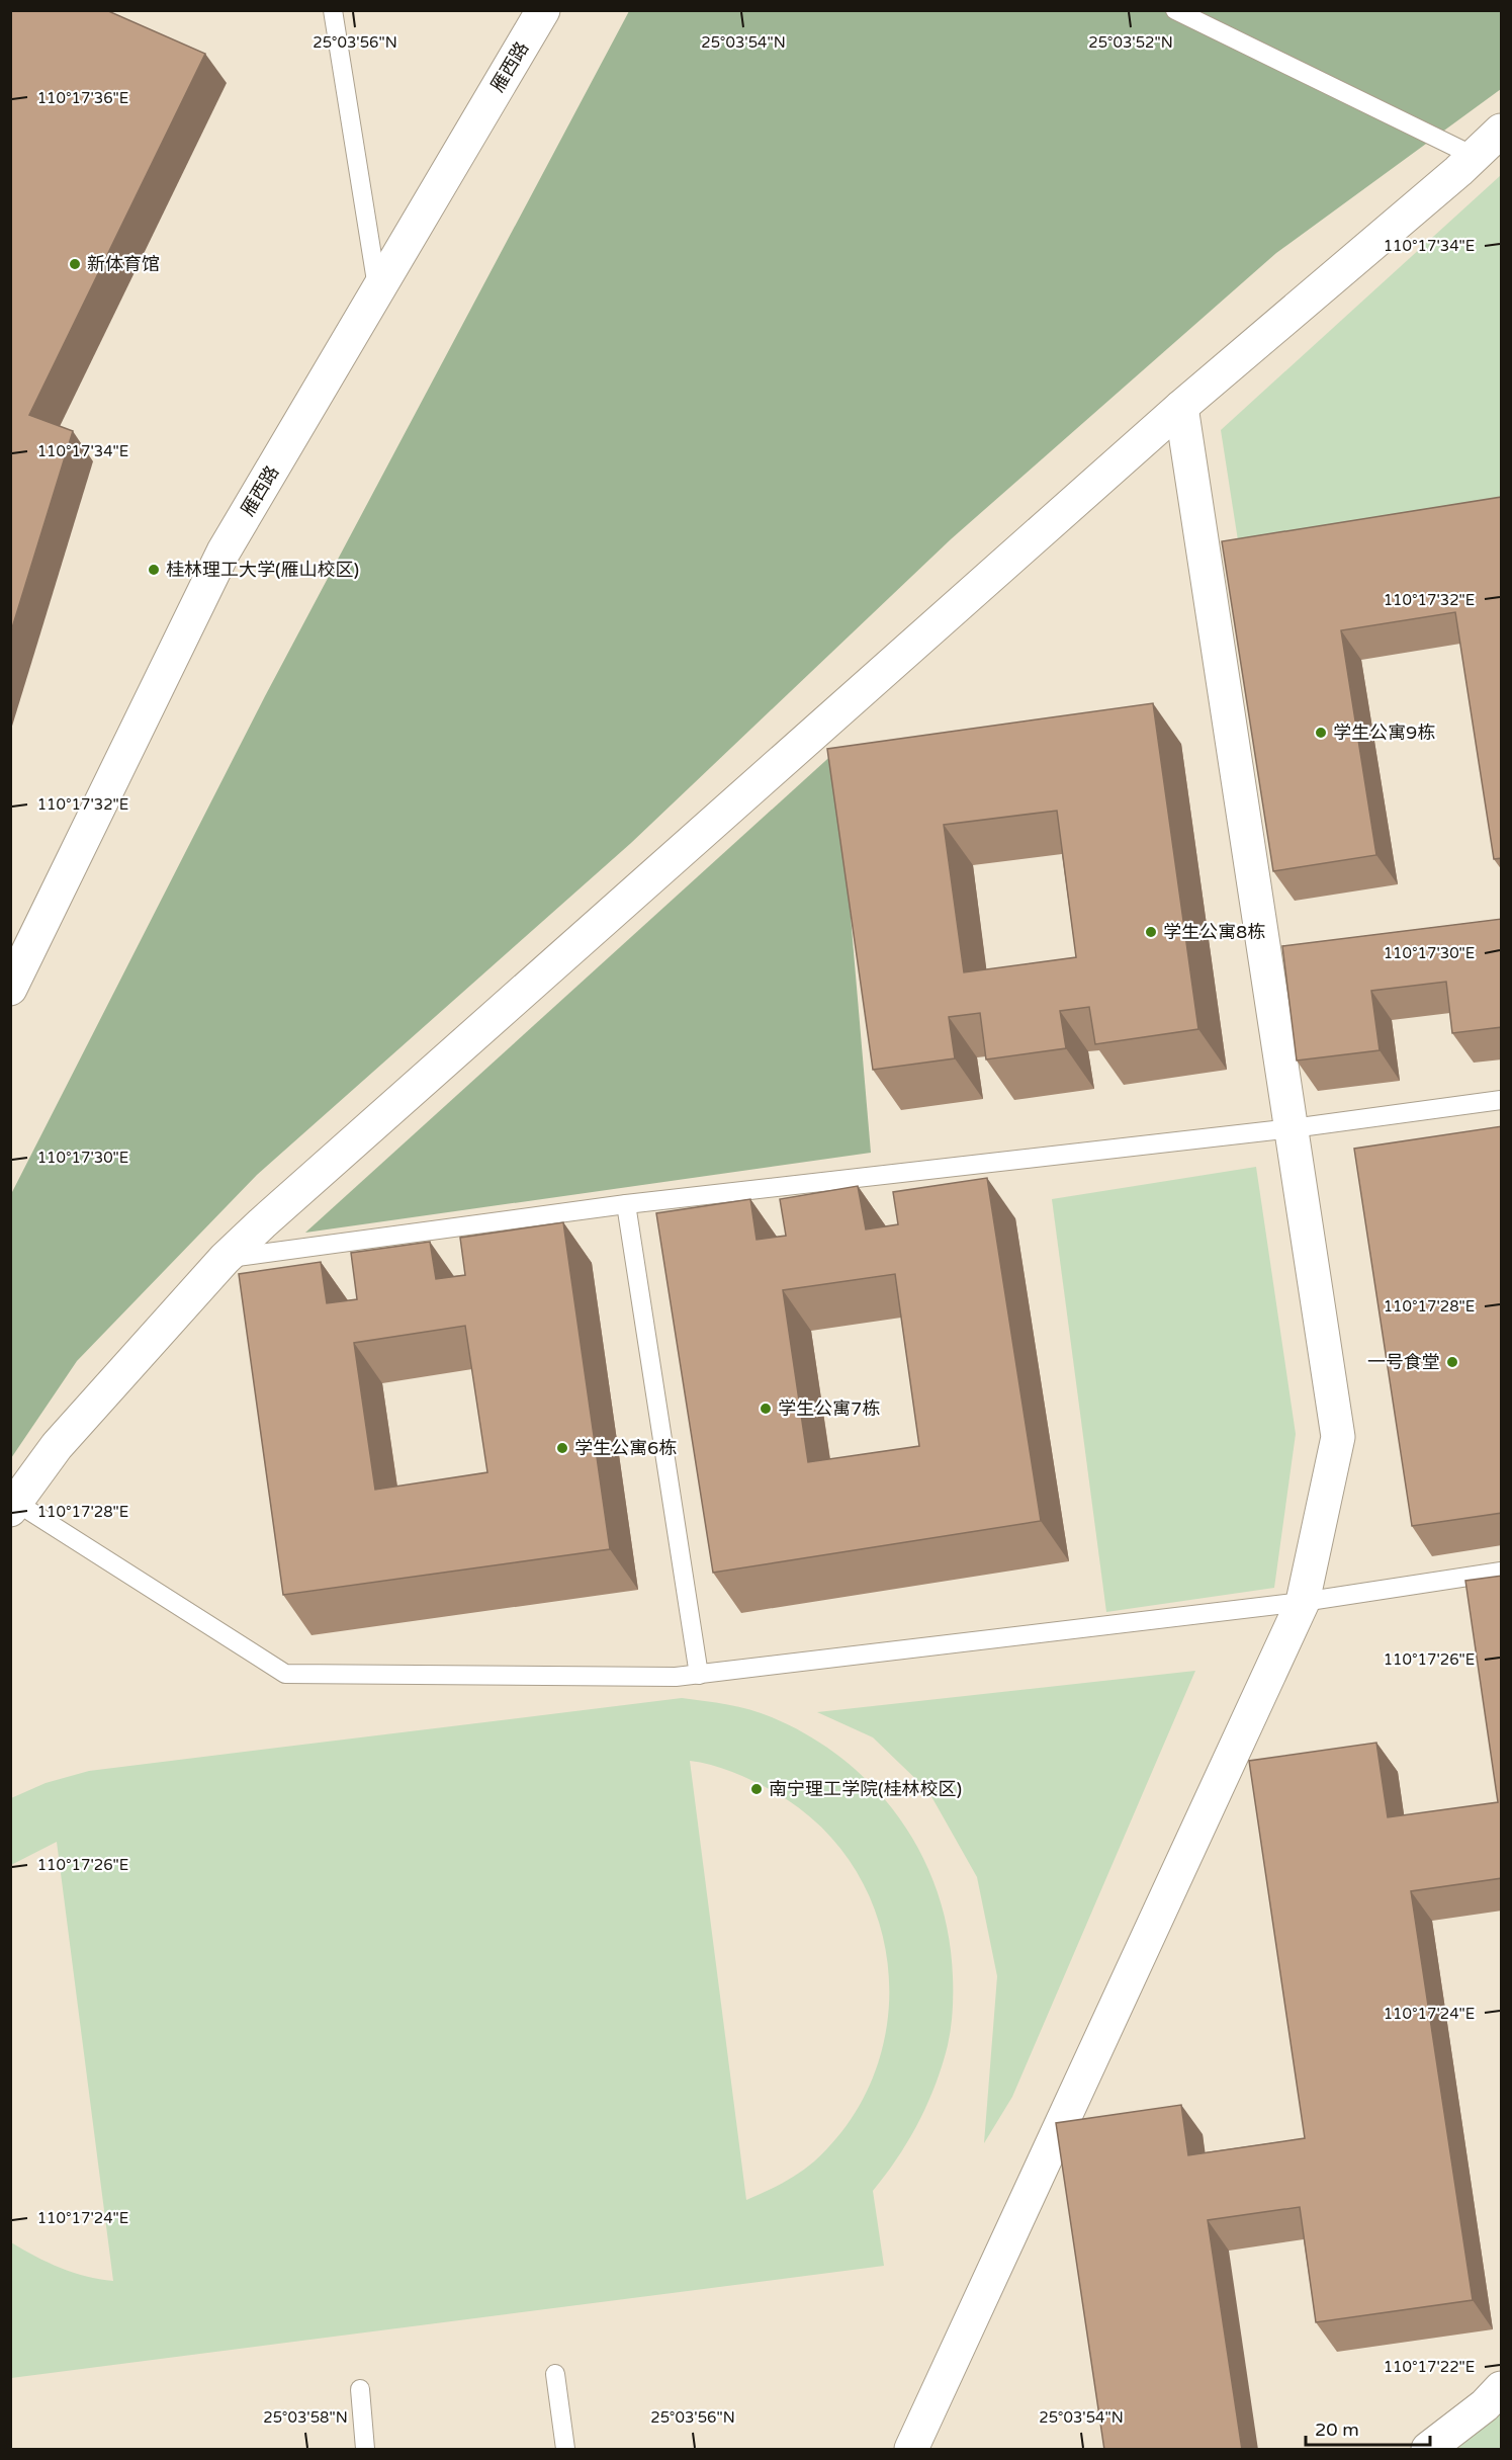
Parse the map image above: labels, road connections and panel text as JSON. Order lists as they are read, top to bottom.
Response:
{
  "streets": {
    "street": ["雁西路"]
  },
  "places": [
    "新体育馆",
    "桂林理工大学(雁山校区)",
    "学生公寓9栋",
    "学生公寓8栋",
    "一号食堂",
    "学生公寓7栋",
    "学生公寓6栋",
    "南宁理工学院(桂林校区)"
  ],
  "scale_bar": "20 m",
  "coordinates": [
    "25°03'56\"N",
    "25°03'54\"N",
    "25°03'52\"N",
    "110°17'36\"E",
    "110°17'34\"E",
    "110°17'32\"E",
    "110°17'30\"E",
    "110°17'28\"E",
    "110°17'26\"E",
    "110°17'24\"E",
    "110°17'22\"E",
    "25°03'58\"N"
  ]
}
